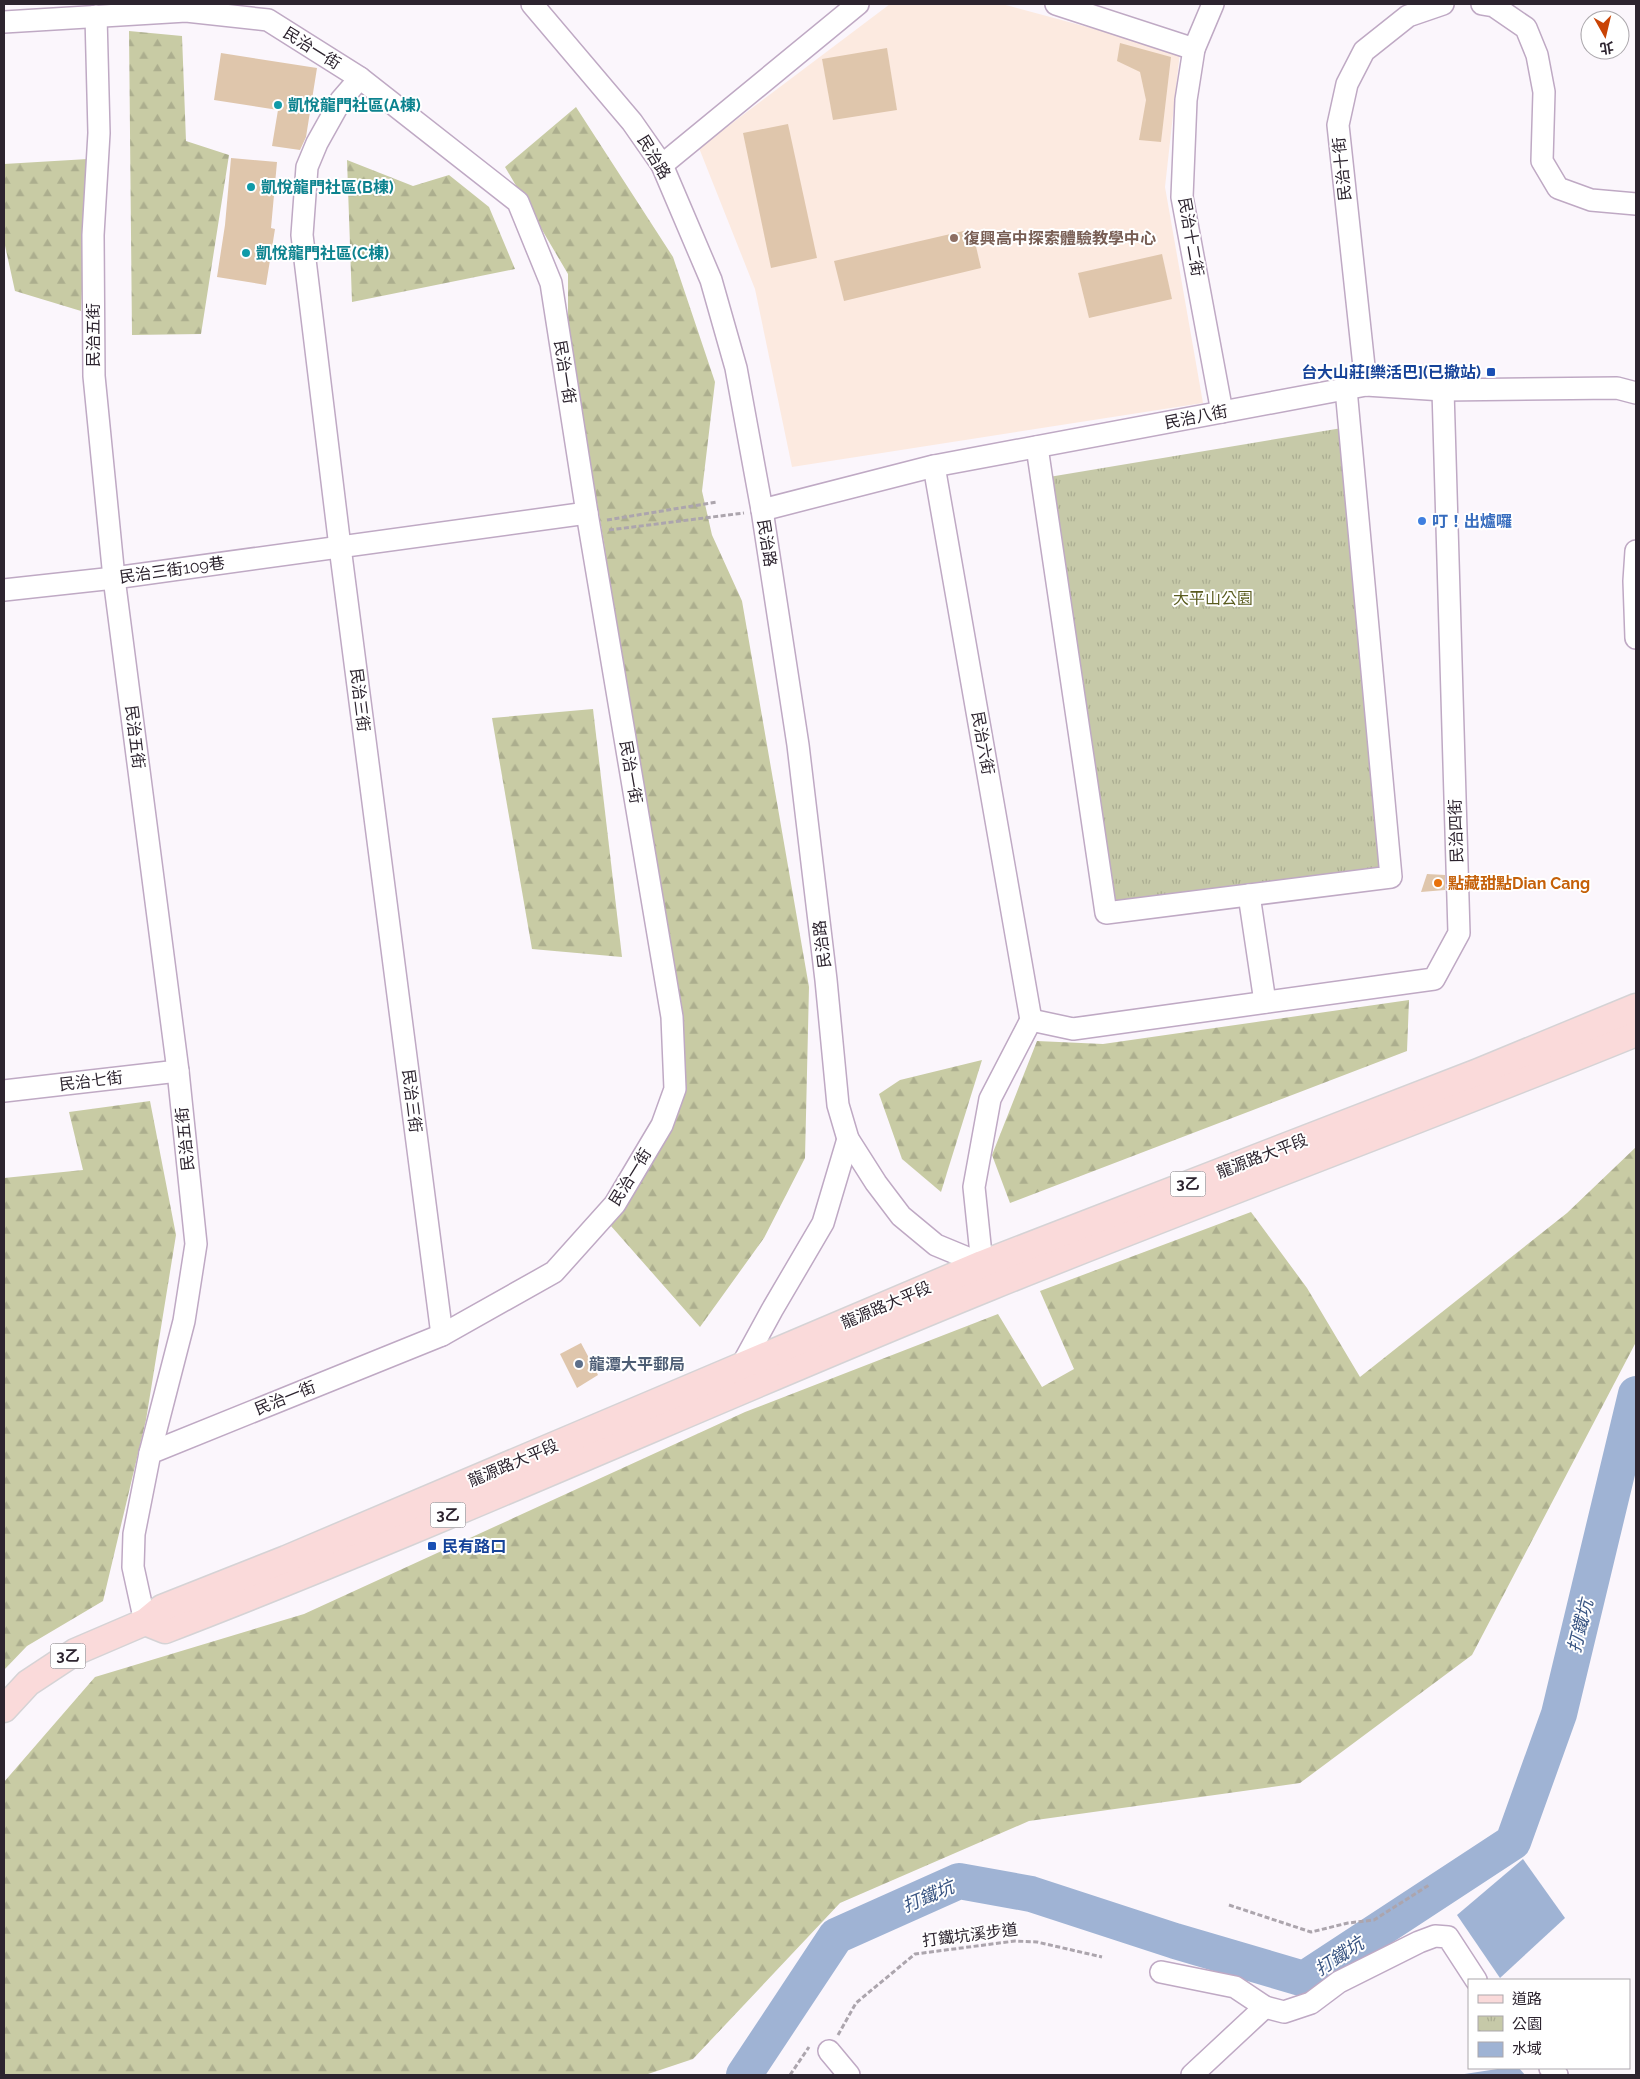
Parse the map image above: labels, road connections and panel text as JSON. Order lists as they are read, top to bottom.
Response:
{
  "streets": {
    "main road": ["龍源路大平段", "3乙"],
    "street": [
      "民治一街",
      "民治路",
      "民治十街",
      "民治十二街",
      "民治五街",
      "民治八街",
      "民治三街109巷",
      "民治三街",
      "民治六街",
      "民治四街",
      "民治七街"
    ],
    "path": ["打鐵坑溪步道"]
  },
  "crossings": [
    ["民治一街", "民治五街"],
    ["民治一街", "民治三街109巷"],
    ["民治一街", "民治三街"],
    ["民治路", "民治八街"],
    ["民治路", "龍源路大平段"],
    ["民治十街", "民治八街"],
    ["民治十二街", "民治八街"],
    ["民治五街", "民治三街109巷"],
    ["民治五街", "民治七街"],
    ["民治八街", "民治六街"],
    ["民治八街", "民治四街"],
    ["民治三街109巷", "民治三街"],
    ["民治六街", "民治四街"],
    ["龍源路大平段", "3乙"]
  ],
  "water": ["打鐵坑"],
  "parks": ["大平山公園"],
  "places": {
    "other": [
      "凱悅龍門社區(A棟)",
      "凱悅龍門社區(B棟)",
      "復興高中探索體驗教學中心",
      "凱悅龍門社區(C棟)",
      "叮！出爐囉",
      "點藏甜點Dian Cang",
      "龍潭大平郵局"
    ],
    "transit": ["台大山莊[樂活巴](已撤站)", "民有路口"]
  },
  "legend": ["道路", "公園", "水域"],
  "north": "bottom"
}
